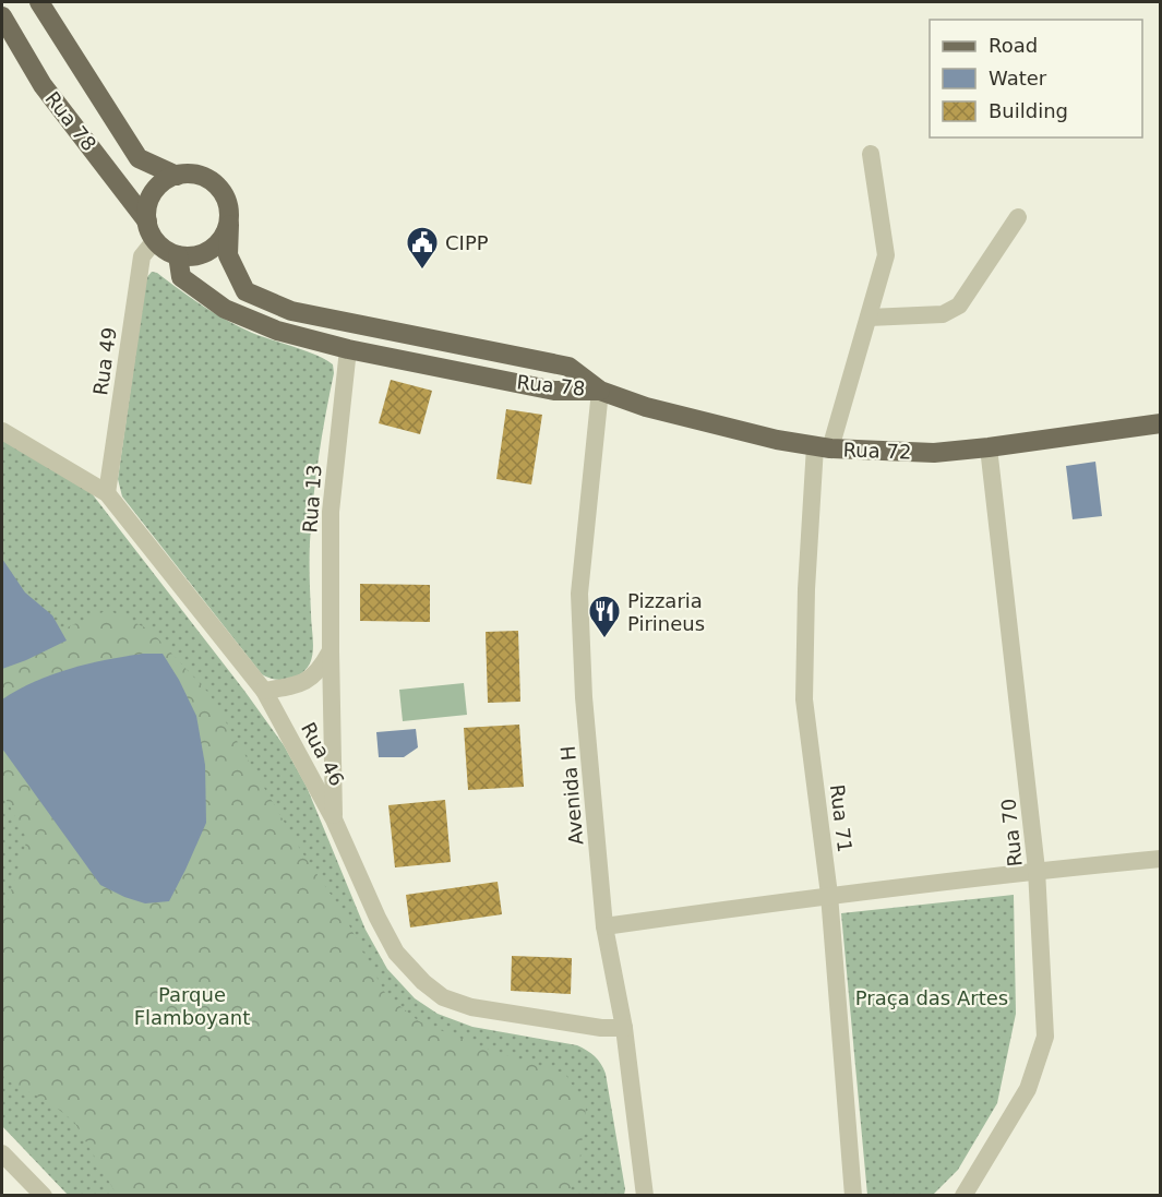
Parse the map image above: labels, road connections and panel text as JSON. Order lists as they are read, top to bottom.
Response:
{
  "streets": {
    "main road": ["Rua 78", "Rua 72"],
    "street": [
      "Rua 49",
      "Rua 13",
      "Rua 46",
      "Avenida H",
      "Rua 71",
      "Rua 70"
    ]
  },
  "crossings": [
    ["Rua 78", "Rua 49"],
    ["Rua 78", "Rua 72"],
    ["Rua 78", "Rua 13"],
    ["Rua 78", "Avenida H"],
    ["Rua 49", "Rua 46"],
    ["Rua 72", "Avenida H"],
    ["Rua 72", "Rua 71"],
    ["Rua 72", "Rua 70"],
    ["Rua 13", "Rua 46"],
    ["Rua 46", "Avenida H"]
  ],
  "parks": ["Parque Flamboyant", "Praça das Artes"],
  "places": {
    "public building": ["CIPP"],
    "restaurant": ["Pizzaria Pirineus"]
  },
  "legend": ["Road", "Water", "Building"]
}
